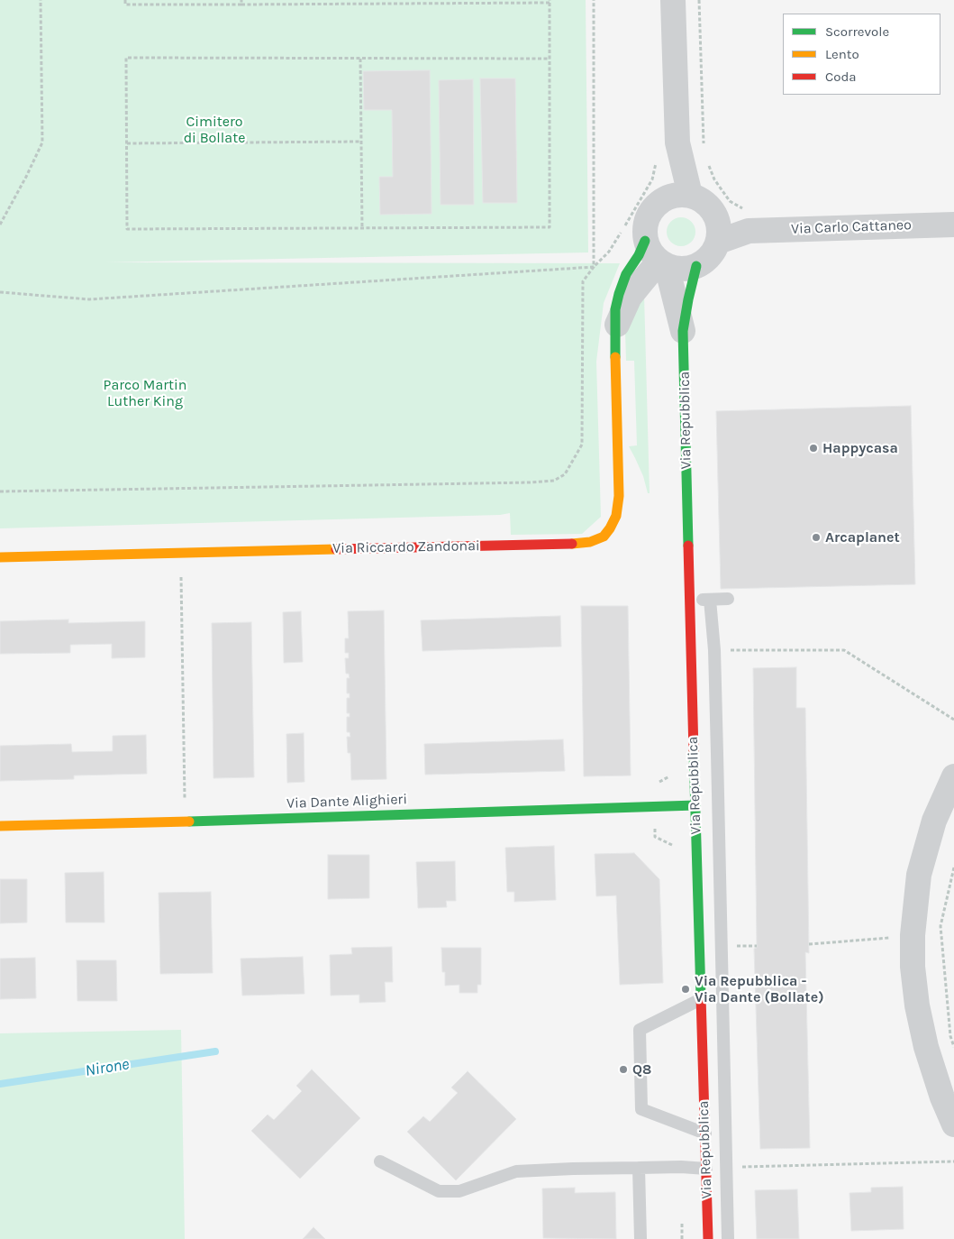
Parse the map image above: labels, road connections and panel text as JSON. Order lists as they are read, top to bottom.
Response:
{
  "streets": {
    "street": [
      "Via Carlo Cattaneo",
      "Via Repubblica",
      "Via Riccardo Zandonai",
      "Via Dante Alighieri"
    ]
  },
  "crossings": [
    ["Via Carlo Cattaneo", "Via Repubblica"],
    ["Via Carlo Cattaneo", "Via Riccardo Zandonai"],
    ["Via Repubblica", "Via Riccardo Zandonai"],
    ["Via Repubblica", "Via Dante Alighieri"]
  ],
  "water": ["Nirone"],
  "parks": ["Cimitero di Bollate", "Parco Martin Luther King"],
  "places": [
    "Happycasa",
    "Arcaplanet",
    "Via Repubblica - Via Dante (Bollate)",
    "Q8"
  ],
  "legend": ["Scorrevole", "Lento", "Coda"]
}
